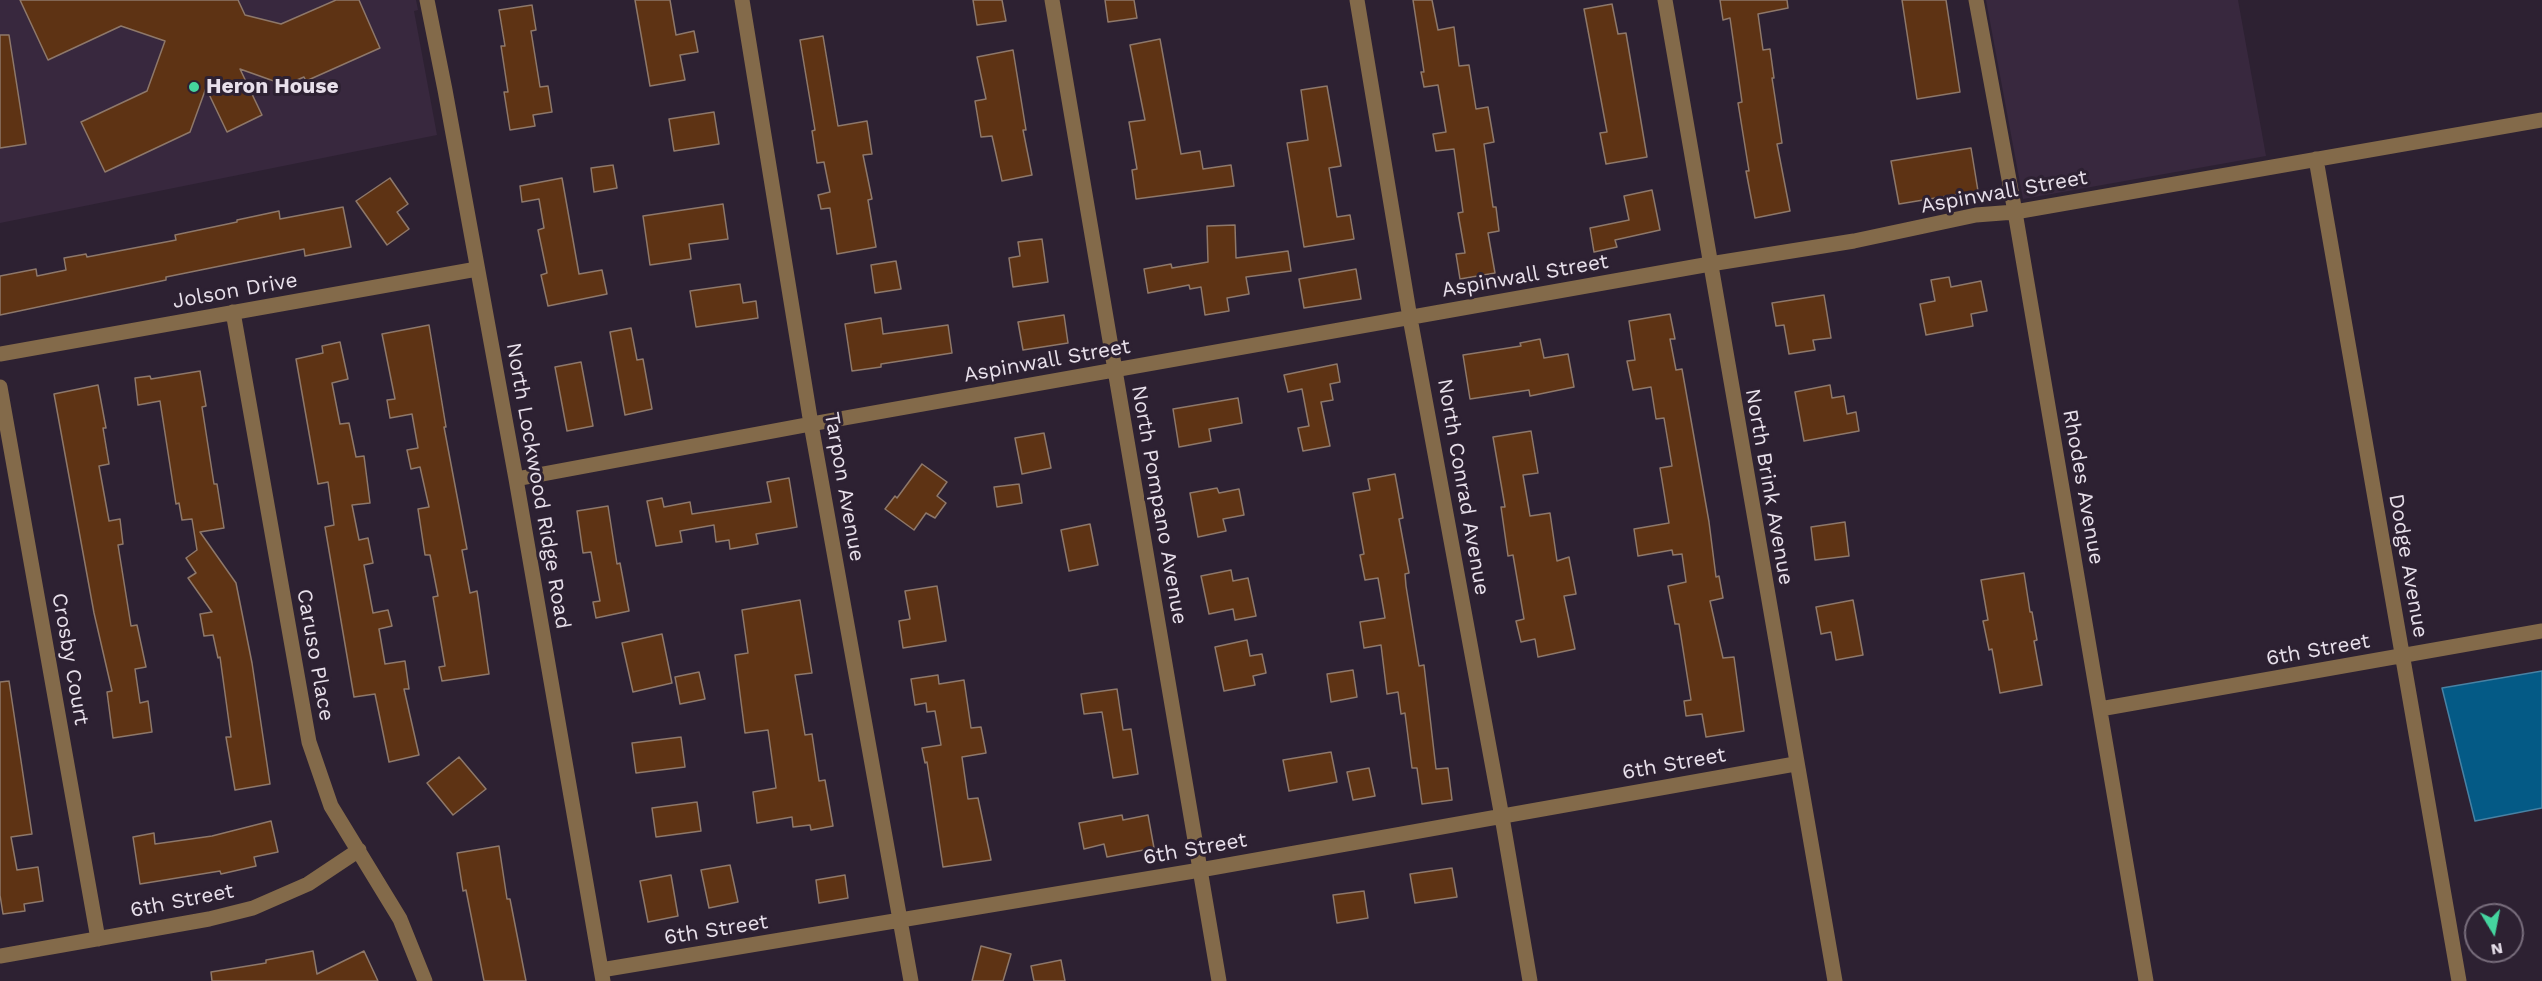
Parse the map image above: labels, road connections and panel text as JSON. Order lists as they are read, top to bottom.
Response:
{
  "streets": {
    "street": [
      "Aspinwall Street",
      "Jolson Drive",
      "North Lockwood Ridge Road",
      "Tarpon Avenue",
      "North Conrad Avenue",
      "North Brink Avenue",
      "Rhodes Avenue",
      "North Pompano Avenue",
      "Dodge Avenue",
      "6th Street",
      "Caruso Place",
      "Crosby Court"
    ]
  },
  "crossings": [
    ["Aspinwall Street", "North Lockwood Ridge Road"],
    ["Aspinwall Street", "Tarpon Avenue"],
    ["Aspinwall Street", "North Conrad Avenue"],
    ["Aspinwall Street", "North Brink Avenue"],
    ["Aspinwall Street", "Rhodes Avenue"],
    ["Aspinwall Street", "North Pompano Avenue"],
    ["Aspinwall Street", "Dodge Avenue"],
    ["Jolson Drive", "North Lockwood Ridge Road"],
    ["Jolson Drive", "Caruso Place"],
    ["North Lockwood Ridge Road", "6th Street"],
    ["Tarpon Avenue", "6th Street"],
    ["North Conrad Avenue", "6th Street"],
    ["North Brink Avenue", "6th Street"],
    ["Rhodes Avenue", "6th Street"],
    ["North Pompano Avenue", "6th Street"],
    ["Dodge Avenue", "6th Street"],
    ["6th Street", "Caruso Place"],
    ["6th Street", "Crosby Court"]
  ],
  "places": ["Heron House"],
  "north": "bottom"
}
